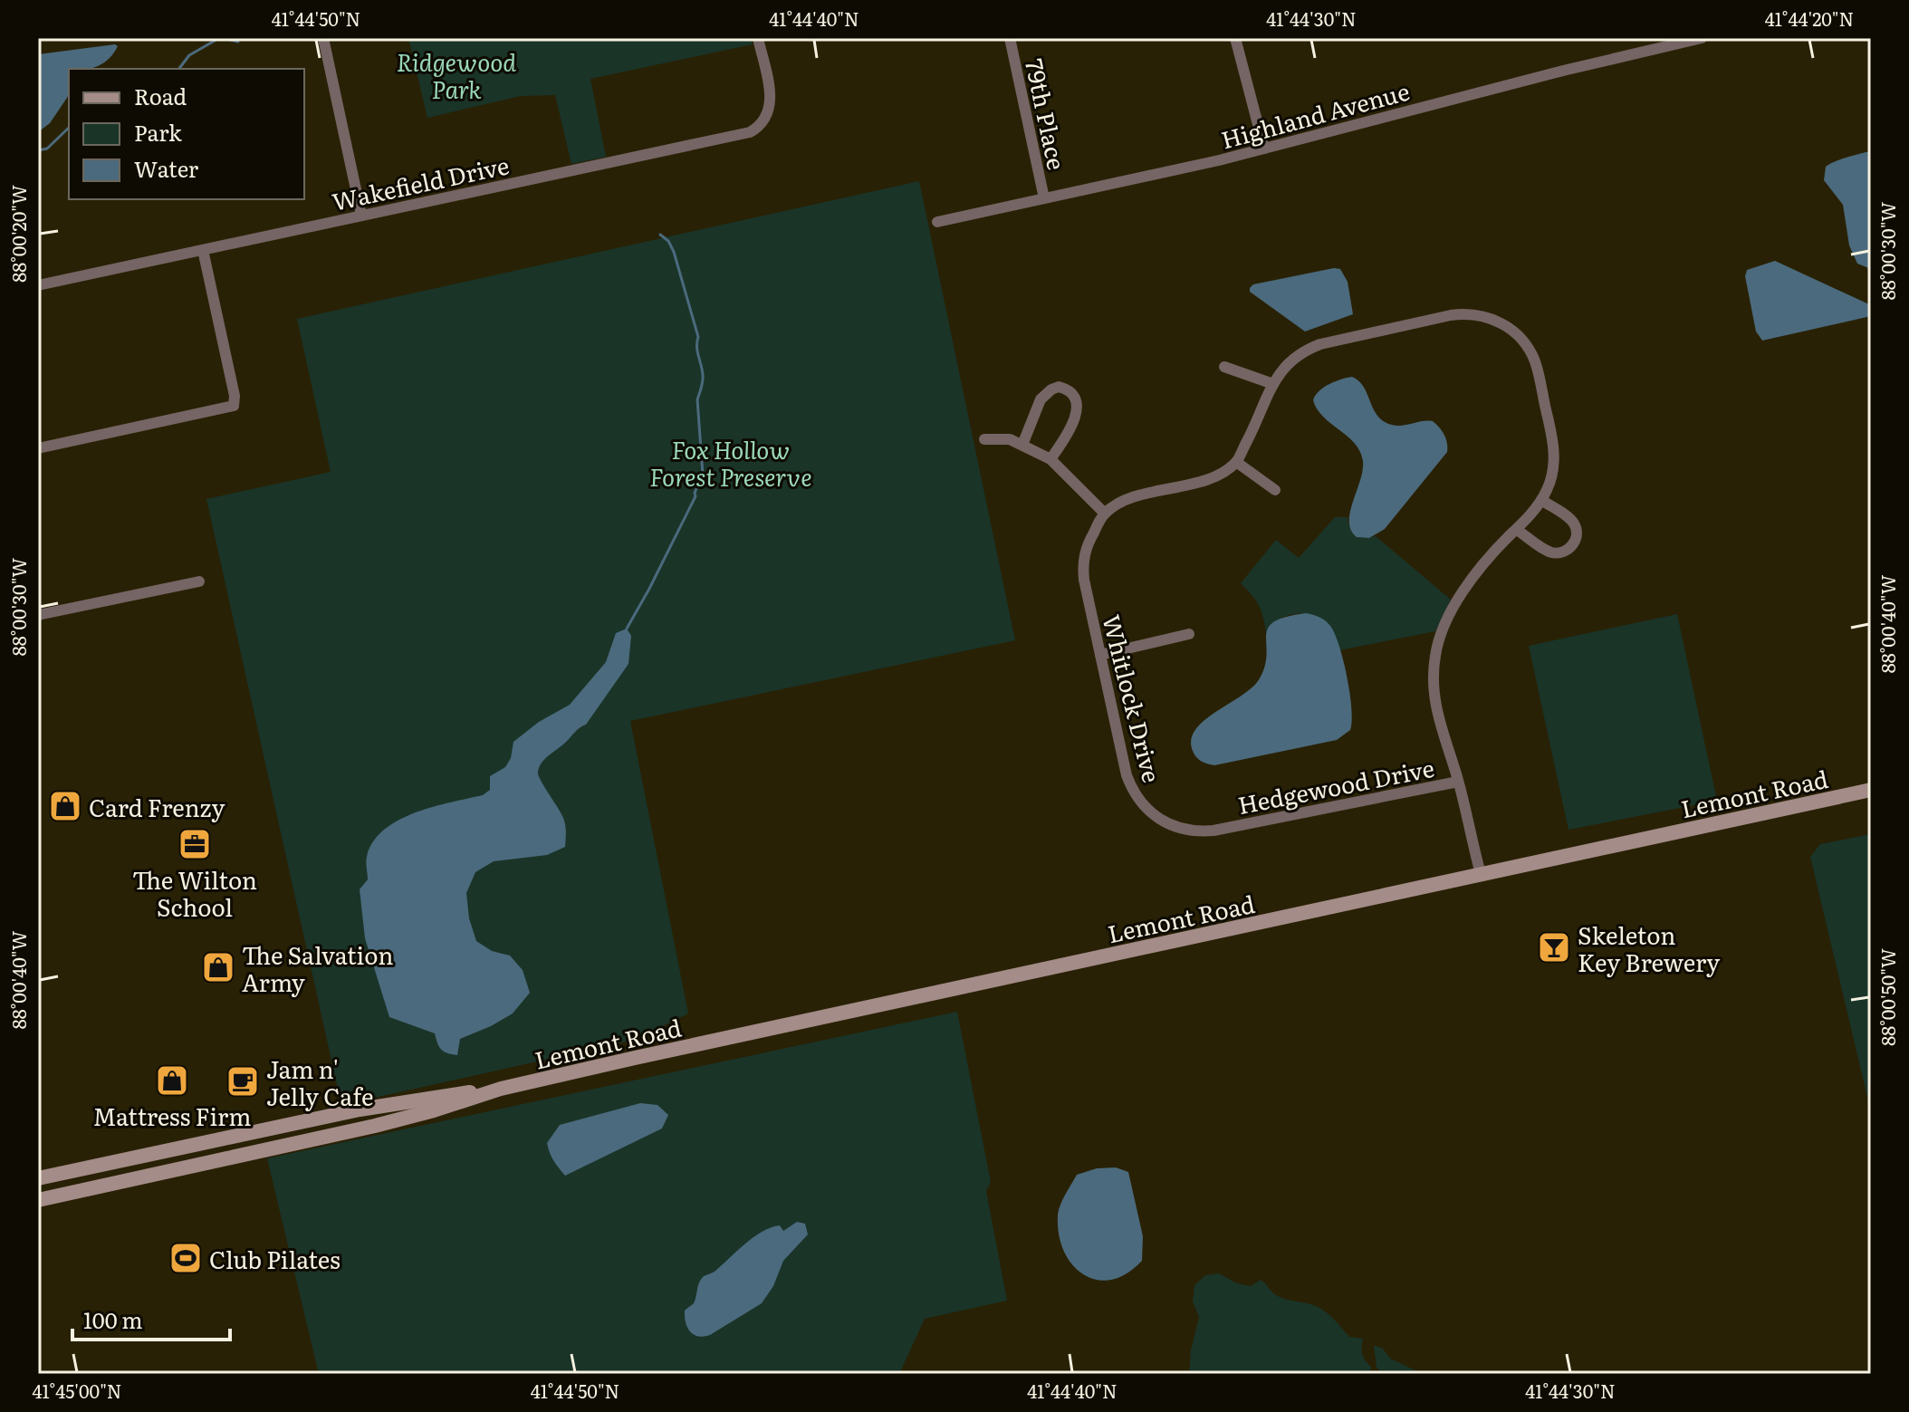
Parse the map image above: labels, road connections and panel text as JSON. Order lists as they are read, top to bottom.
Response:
{
  "streets": {
    "main road": ["Lemont Road"],
    "street": [
      "79th Place",
      "Highland Avenue",
      "Wakefield Drive",
      "Whitlock Drive",
      "Hedgewood Drive"
    ]
  },
  "crossings": [
    ["79th Place", "Highland Avenue"],
    ["Whitlock Drive", "Hedgewood Drive"]
  ],
  "parks": ["Ridgewood Park", "Fox Hollow Forest Preserve"],
  "places": {
    "shop": ["Card Frenzy", "The Salvation Army", "Mattress Firm"],
    "office": ["The Wilton School"],
    "bar": ["Skeleton Key Brewery"],
    "cafe": ["Jam n' Jelly Cafe"],
    "sports": ["Club Pilates"]
  },
  "legend": ["Road", "Park", "Water"],
  "scale_bar": "100 m",
  "coordinates": [
    "41°44'50\"N",
    "41°44'40\"N",
    "41°44'30\"N",
    "41°44'20\"N",
    "88°00'20\"W",
    "88°00'30\"W",
    "88°00'40\"W",
    "88°00'50\"W",
    "41°45'00\"N"
  ]
}
